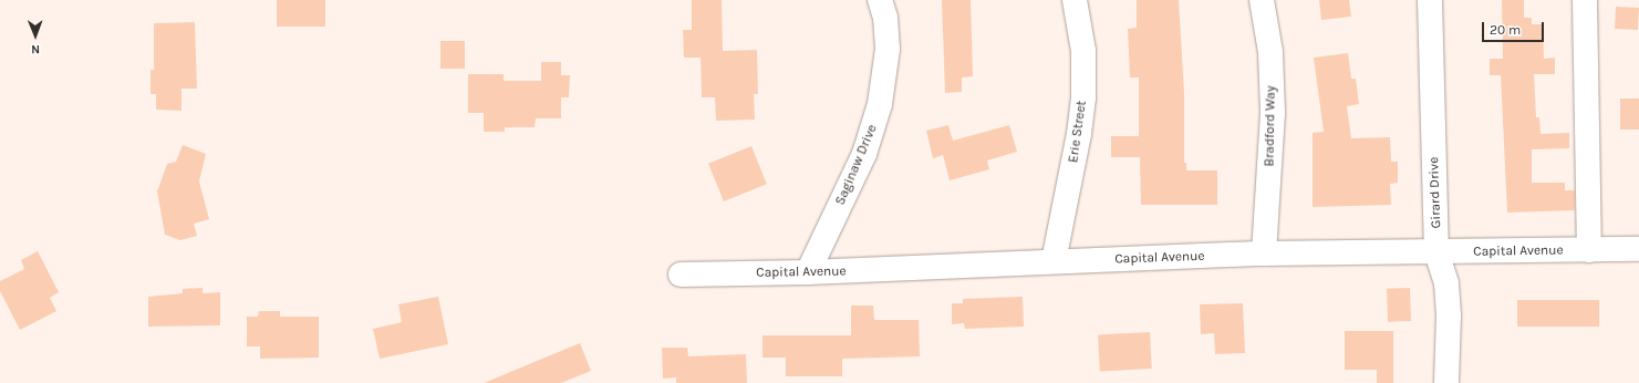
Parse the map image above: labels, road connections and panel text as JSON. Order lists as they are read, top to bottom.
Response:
{
  "streets": {
    "street": [
      "Bradford Way",
      "Erie Street",
      "Saginaw Drive",
      "Girard Drive",
      "Capital Avenue"
    ]
  },
  "crossings": [
    ["Bradford Way", "Capital Avenue"],
    ["Erie Street", "Capital Avenue"],
    ["Saginaw Drive", "Capital Avenue"],
    ["Girard Drive", "Capital Avenue"]
  ],
  "scale_bar": "20 m",
  "north": "bottom"
}
